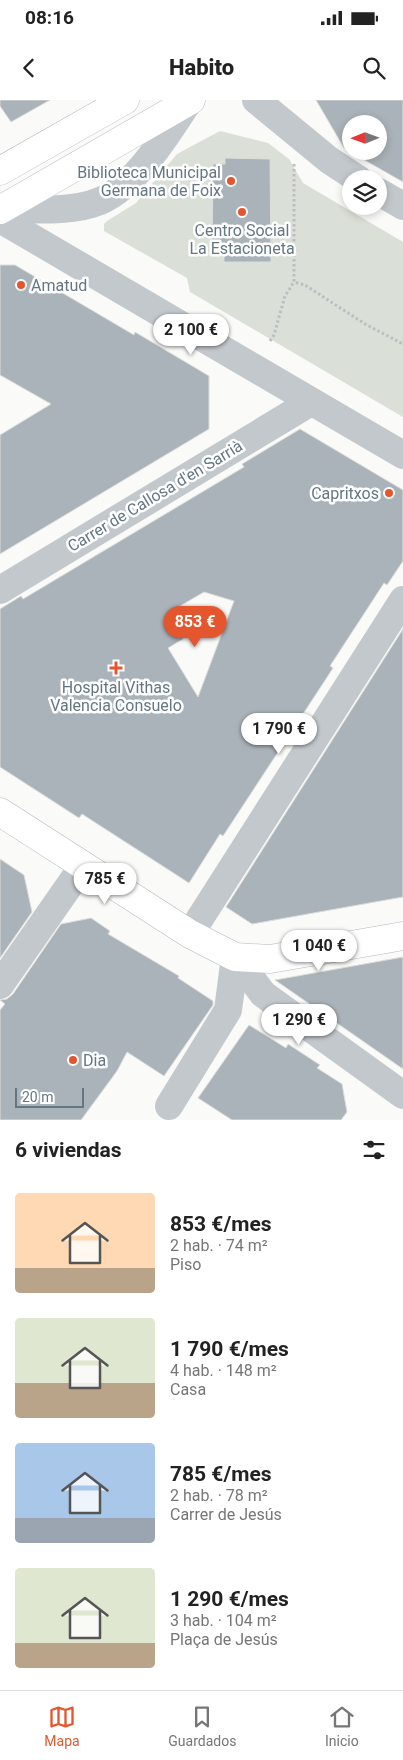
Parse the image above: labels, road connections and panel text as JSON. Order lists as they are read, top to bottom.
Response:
{
  "streets": {
    "street": ["Carrer de Callosa d'en Sarrià"]
  },
  "places": {
    "other": [
      "Biblioteca Municipal Germana de Foix",
      "Centro Social La Estacioneta",
      "Amatud",
      "Capritxos",
      "Dia"
    ],
    "health": ["Hospital Vithas Valencia Consuelo"]
  },
  "scale_bar": "20 m",
  "north": "left",
  "page": {
    "status": "08:16",
    "header": "Habito",
    "price": [
      "2 100 €",
      "853 €",
      "1 790 €",
      "785 €",
      "1 040 €",
      "1 290 €"
    ],
    "scale": "20 m",
    "heading": "6 viviendas",
    "list": [
      {
        "name": "853 €/mes",
        "note": "2 hab. · 74 m² · Piso"
      },
      {
        "name": "1 790 €/mes",
        "note": "4 hab. · 148 m² · Casa"
      },
      {
        "name": "785 €/mes",
        "note": "2 hab. · 78 m² · Carrer de Jesús"
      },
      {
        "name": "1 290 €/mes",
        "note": "3 hab. · 104 m² · Plaça de Jesús"
      }
    ],
    "tabs": ["Mapa", "Guardados", "Inicio"]
  }
}
